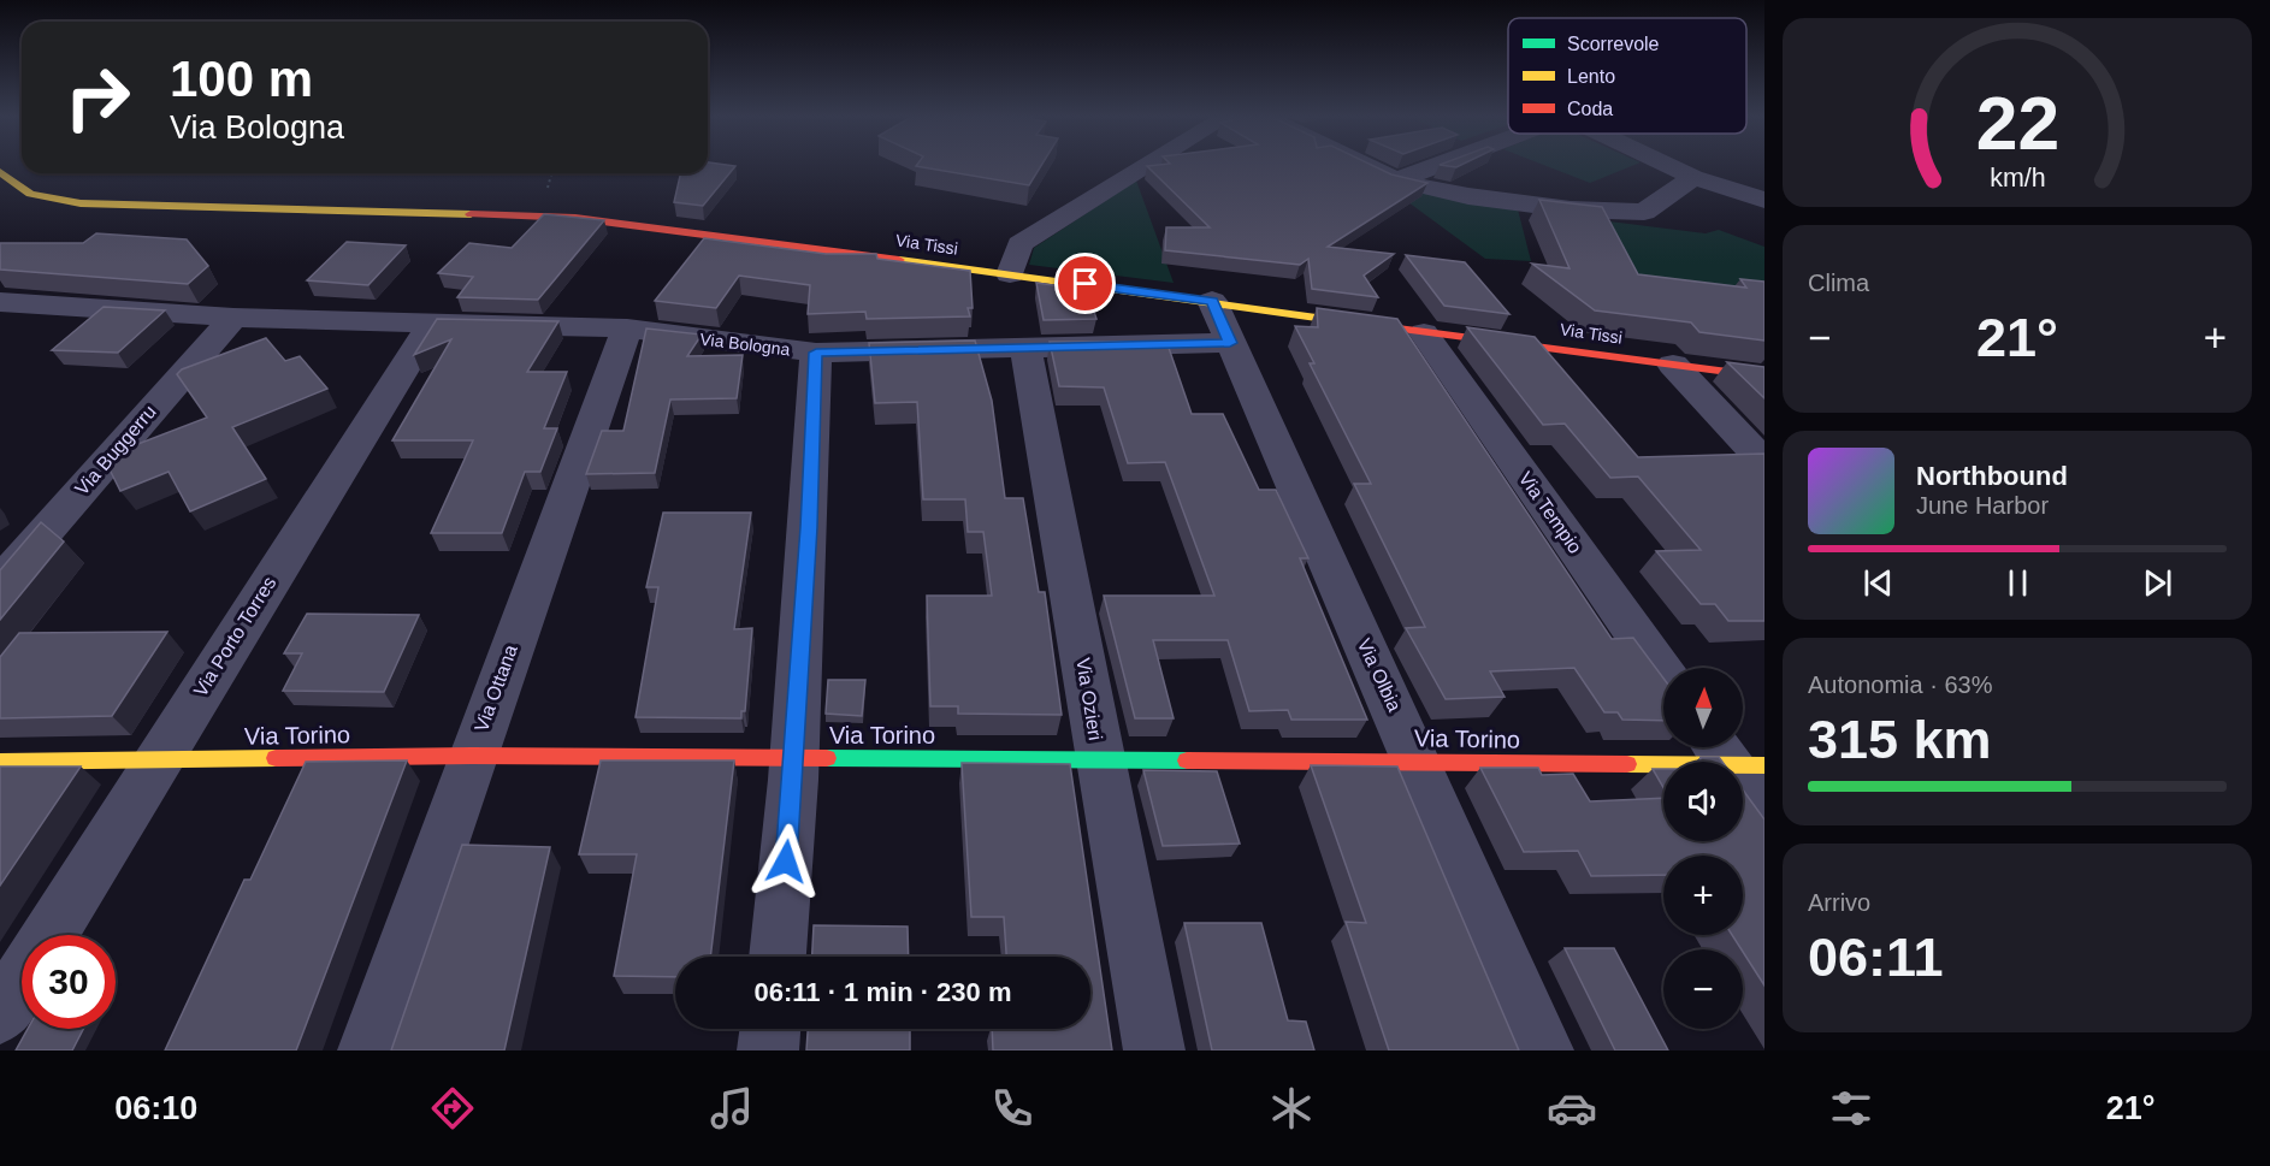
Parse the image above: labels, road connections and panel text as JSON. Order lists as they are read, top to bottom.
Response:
{
  "streets": {
    "main road": ["Via Tissi", "Via Torino"],
    "street": [
      "Via Bologna",
      "Via Buggerru",
      "Via Tempio",
      "Via Porto Torres",
      "Via Olbia",
      "Via Ottana",
      "Via Ozieri"
    ]
  },
  "crossings": [
    ["Via Tissi", "Via Tempio"],
    ["Via Tissi", "Via Olbia"],
    ["Via Bologna", "Via Buggerru"],
    ["Via Bologna", "Via Porto Torres"],
    ["Via Bologna", "Via Olbia"],
    ["Via Bologna", "Via Ottana"],
    ["Via Bologna", "Via Ozieri"],
    ["Via Porto Torres", "Via Torino"],
    ["Via Olbia", "Via Torino"],
    ["Via Ottana", "Via Torino"],
    ["Via Ozieri", "Via Torino"]
  ],
  "legend": ["Scorrevole", "Lento", "Coda"],
  "north": "top",
  "page": {
    "turn": ["100 m", "Via Bologna"],
    "tile": [
      "Clima",
      ["Autonomia · 63%", "315 km"],
      ["Arrivo", "06:11"]
    ],
    "heat": ["−", "21°", "+"],
    "song": ["Northbound", "June Harbor"],
    "map_buttons": ["+", "−"],
    "limit": "30",
    "trip": "06:11 · 1 min · 230 m",
    "tabs": ["06:10", "21°"],
    "gauge": ["22", "km/h"]
  }
}
